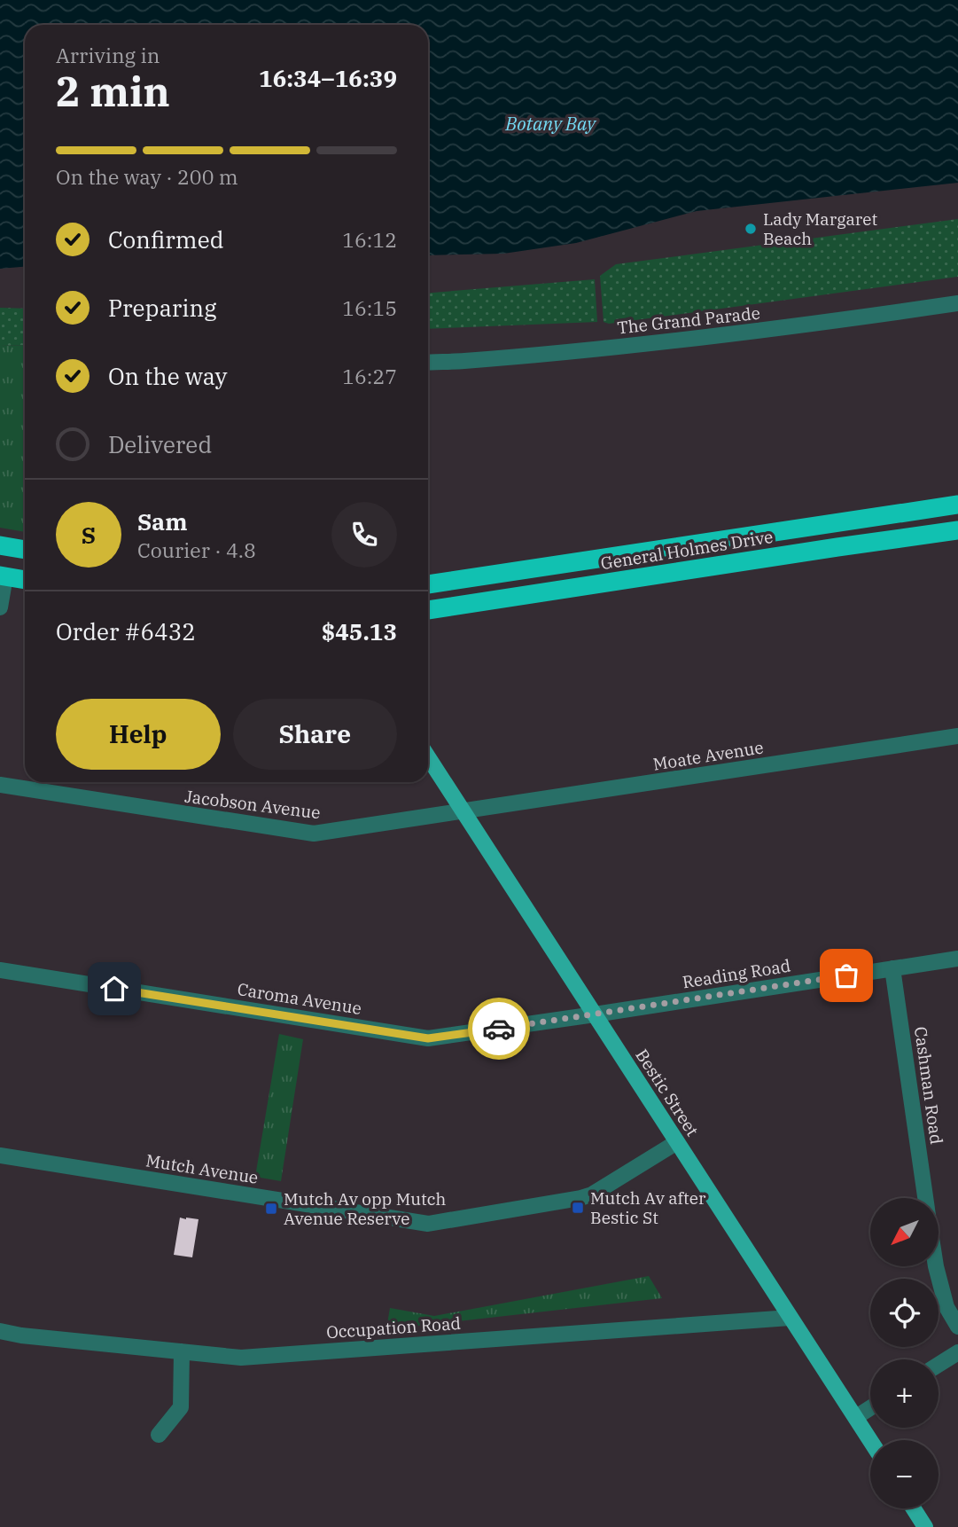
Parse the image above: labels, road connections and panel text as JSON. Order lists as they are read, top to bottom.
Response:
{
  "streets": {
    "highway": ["General Holmes Drive"],
    "main road": ["Bestic Street"],
    "street": [
      "The Grand Parade",
      "Moate Avenue",
      "Jacobson Avenue",
      "Reading Road",
      "Caroma Avenue",
      "Cashman Road",
      "Mutch Avenue",
      "Occupation Road"
    ]
  },
  "crossings": [
    ["Moate Avenue", "Jacobson Avenue"],
    ["Moate Avenue", "Bestic Street"],
    ["Jacobson Avenue", "Bestic Street"],
    ["Reading Road", "Caroma Avenue"],
    ["Reading Road", "Cashman Road"],
    ["Reading Road", "Bestic Street"],
    ["Caroma Avenue", "Bestic Street"],
    ["Bestic Street", "Mutch Avenue"],
    ["Bestic Street", "Occupation Road"]
  ],
  "water": ["Botany Bay"],
  "places": {
    "other": ["Lady Margaret Beach"],
    "transit": ["Mutch Av after Bestic St", "Mutch Av opp Mutch Avenue Reserve"]
  },
  "north": "bottom left",
  "page": {
    "heading": ["2 min", "Arriving in", "16:34–16:39"],
    "panel": [
      "Sam",
      "Courier · 4.8",
      "Order #6432",
      "$45.13"
    ],
    "bar": "On the way · 200 m",
    "list": [
      ["Confirmed", "16:12"],
      ["Preparing", "16:15"],
      ["On the way", "16:27"],
      "Delivered"
    ],
    "round": "S",
    "buttons": ["Help", "Share"],
    "map_buttons": ["+", "−"]
  }
}
